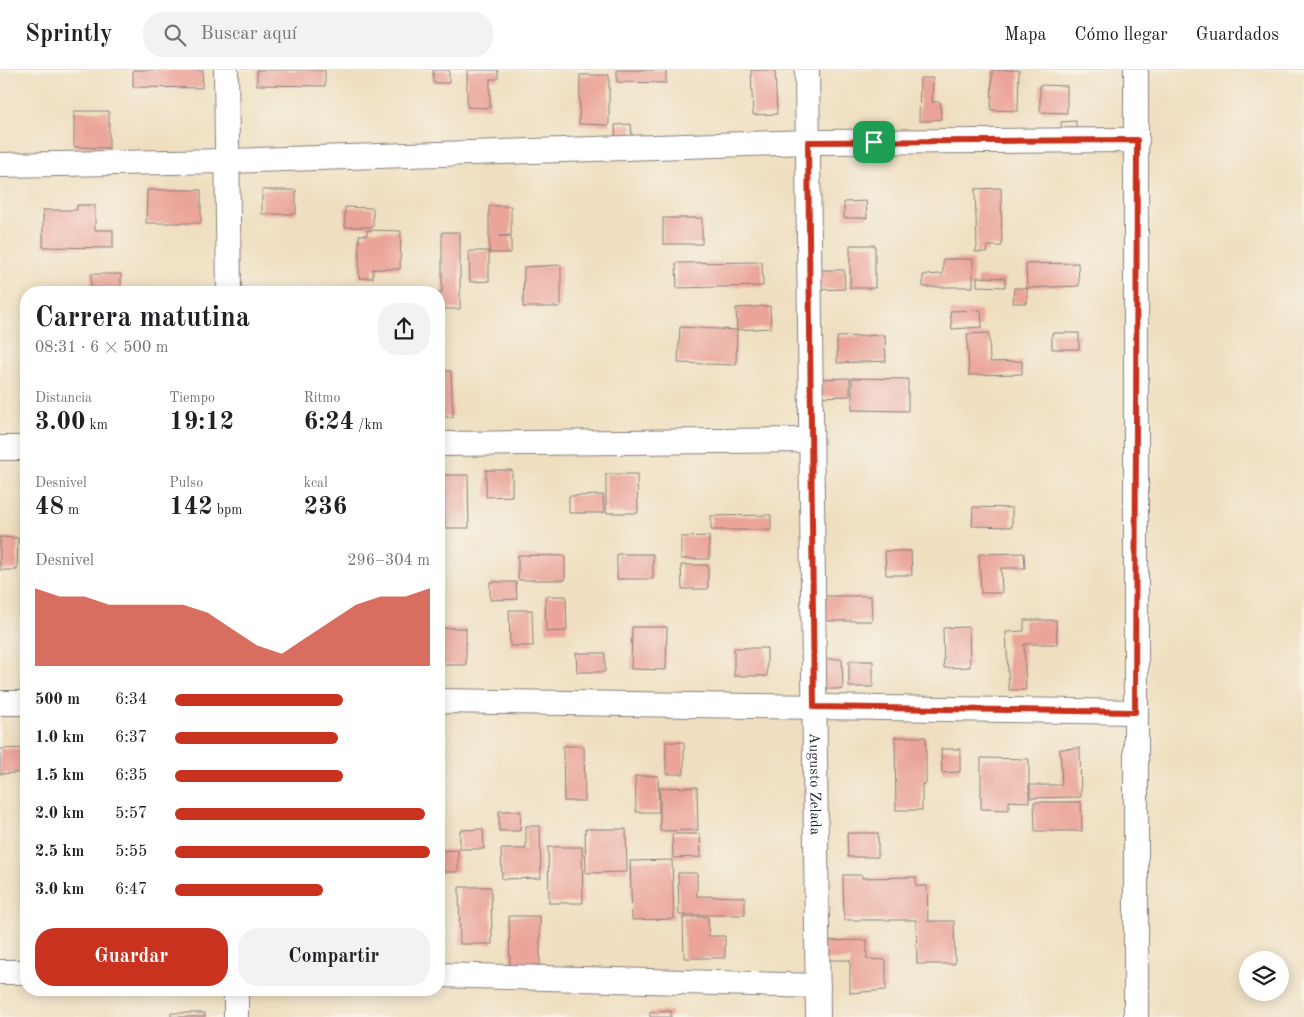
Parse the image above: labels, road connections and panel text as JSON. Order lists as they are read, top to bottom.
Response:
{
  "streets": {
    "street": ["Augusto Zelada"]
  },
  "page": {
    "header": "Sprintly",
    "search": "Buscar aquí",
    "nav": ["Mapa", "Cómo llegar", "Guardados"],
    "heading": ["Carrera matutina", "08:31 · 6 × 500 m"],
    "stats": [
      ["Distancia", "3.00 km"],
      ["Tiempo", "19:12"],
      ["Ritmo", "6:24 /km"],
      ["Desnivel", "48 m"],
      ["Pulso", "142 bpm"],
      ["kcal", "236"]
    ],
    "chart": ["Desnivel", "296–304 m"],
    "list": [
      {
        "name": "500 m",
        "note": "6:34"
      },
      {
        "name": "1.0 km",
        "note": "6:37"
      },
      {
        "name": "1.5 km",
        "note": "6:35"
      },
      {
        "name": "2.0 km",
        "note": "5:57"
      },
      {
        "name": "2.5 km",
        "note": "5:55"
      },
      {
        "name": "3.0 km",
        "note": "6:47"
      }
    ],
    "buttons": ["Guardar", "Compartir"]
  }
}
